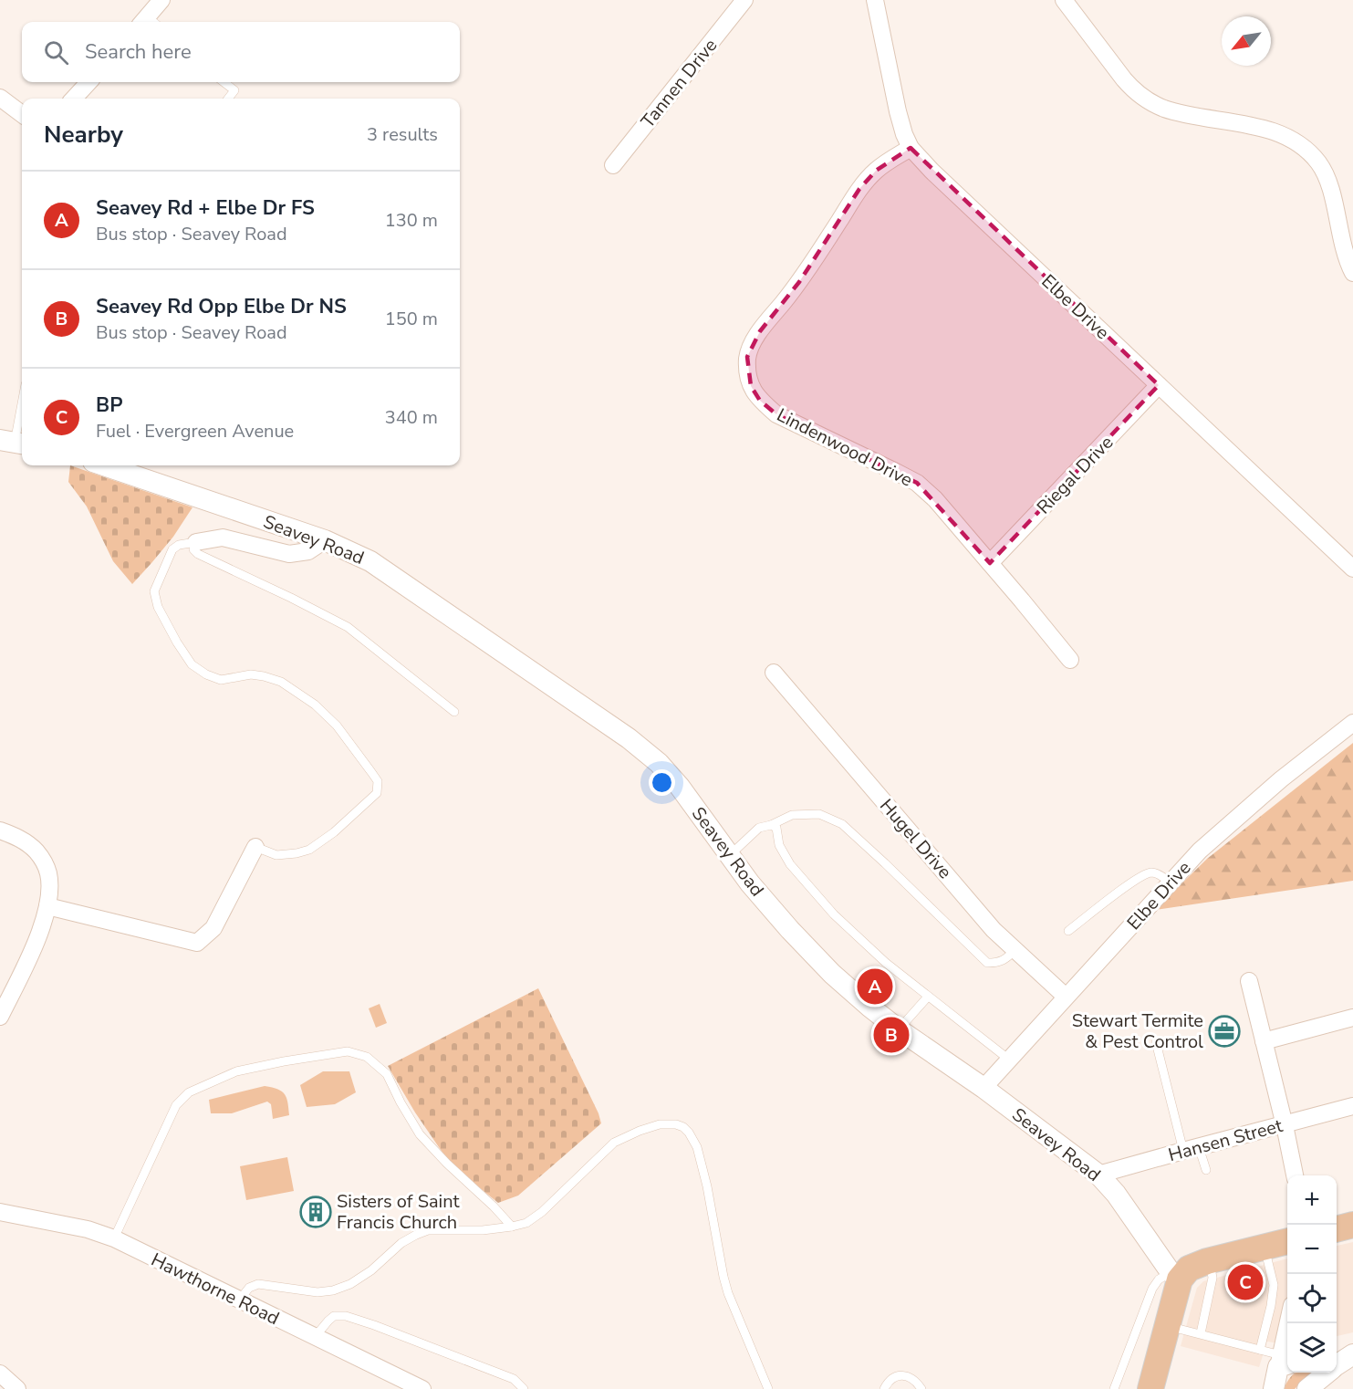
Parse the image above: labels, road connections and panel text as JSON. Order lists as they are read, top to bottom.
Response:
{
  "streets": {
    "street": [
      "Tannen Drive",
      "Elbe Drive",
      "Lindenwood Drive",
      "Riegal Drive",
      "Seavey Road",
      "Hugel Drive",
      "Hansen Street",
      "Hawthorne Road"
    ]
  },
  "crossings": [
    ["Elbe Drive", "Lindenwood Drive"],
    ["Elbe Drive", "Riegal Drive"],
    ["Elbe Drive", "Seavey Road"],
    ["Elbe Drive", "Hugel Drive"],
    ["Lindenwood Drive", "Riegal Drive"],
    ["Seavey Road", "Hansen Street"]
  ],
  "places": {
    "office": ["Stewart Termite & Pest Control"],
    "building": ["Sisters of Saint Francis Church"]
  },
  "north": "bottom left",
  "page": {
    "search": "Search here",
    "heading": ["Nearby", "3 results"],
    "list": [
      {
        "mark": "A",
        "name": "Seavey Rd + Elbe Dr FS",
        "note": "Bus stop · Seavey Road",
        "value": "130 m"
      },
      {
        "mark": "B",
        "name": "Seavey Rd Opp Elbe Dr NS",
        "note": "Bus stop · Seavey Road",
        "value": "150 m"
      },
      {
        "mark": "C",
        "name": "BP",
        "note": "Fuel · Evergreen Avenue",
        "value": "340 m"
      }
    ],
    "pins": ["A", "B", "C"],
    "map_buttons": ["+", "−"]
  }
}
